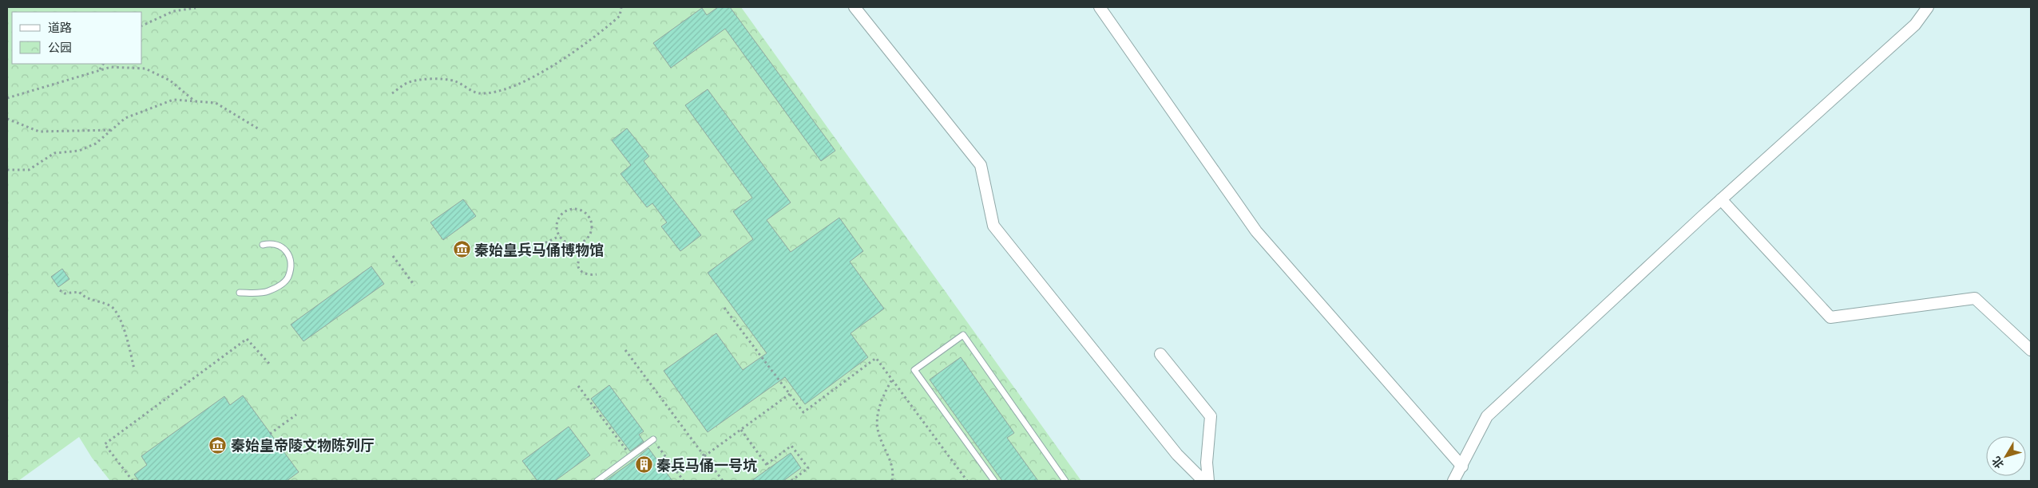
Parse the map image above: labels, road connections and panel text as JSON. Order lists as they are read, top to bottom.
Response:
{
  "places": {
    "museum": ["秦始皇兵马俑博物馆", "秦始皇帝陵文物陈列厅"],
    "building": ["秦兵马俑一号坑"]
  },
  "legend": ["道路", "公园"],
  "north": "bottom left"
}
